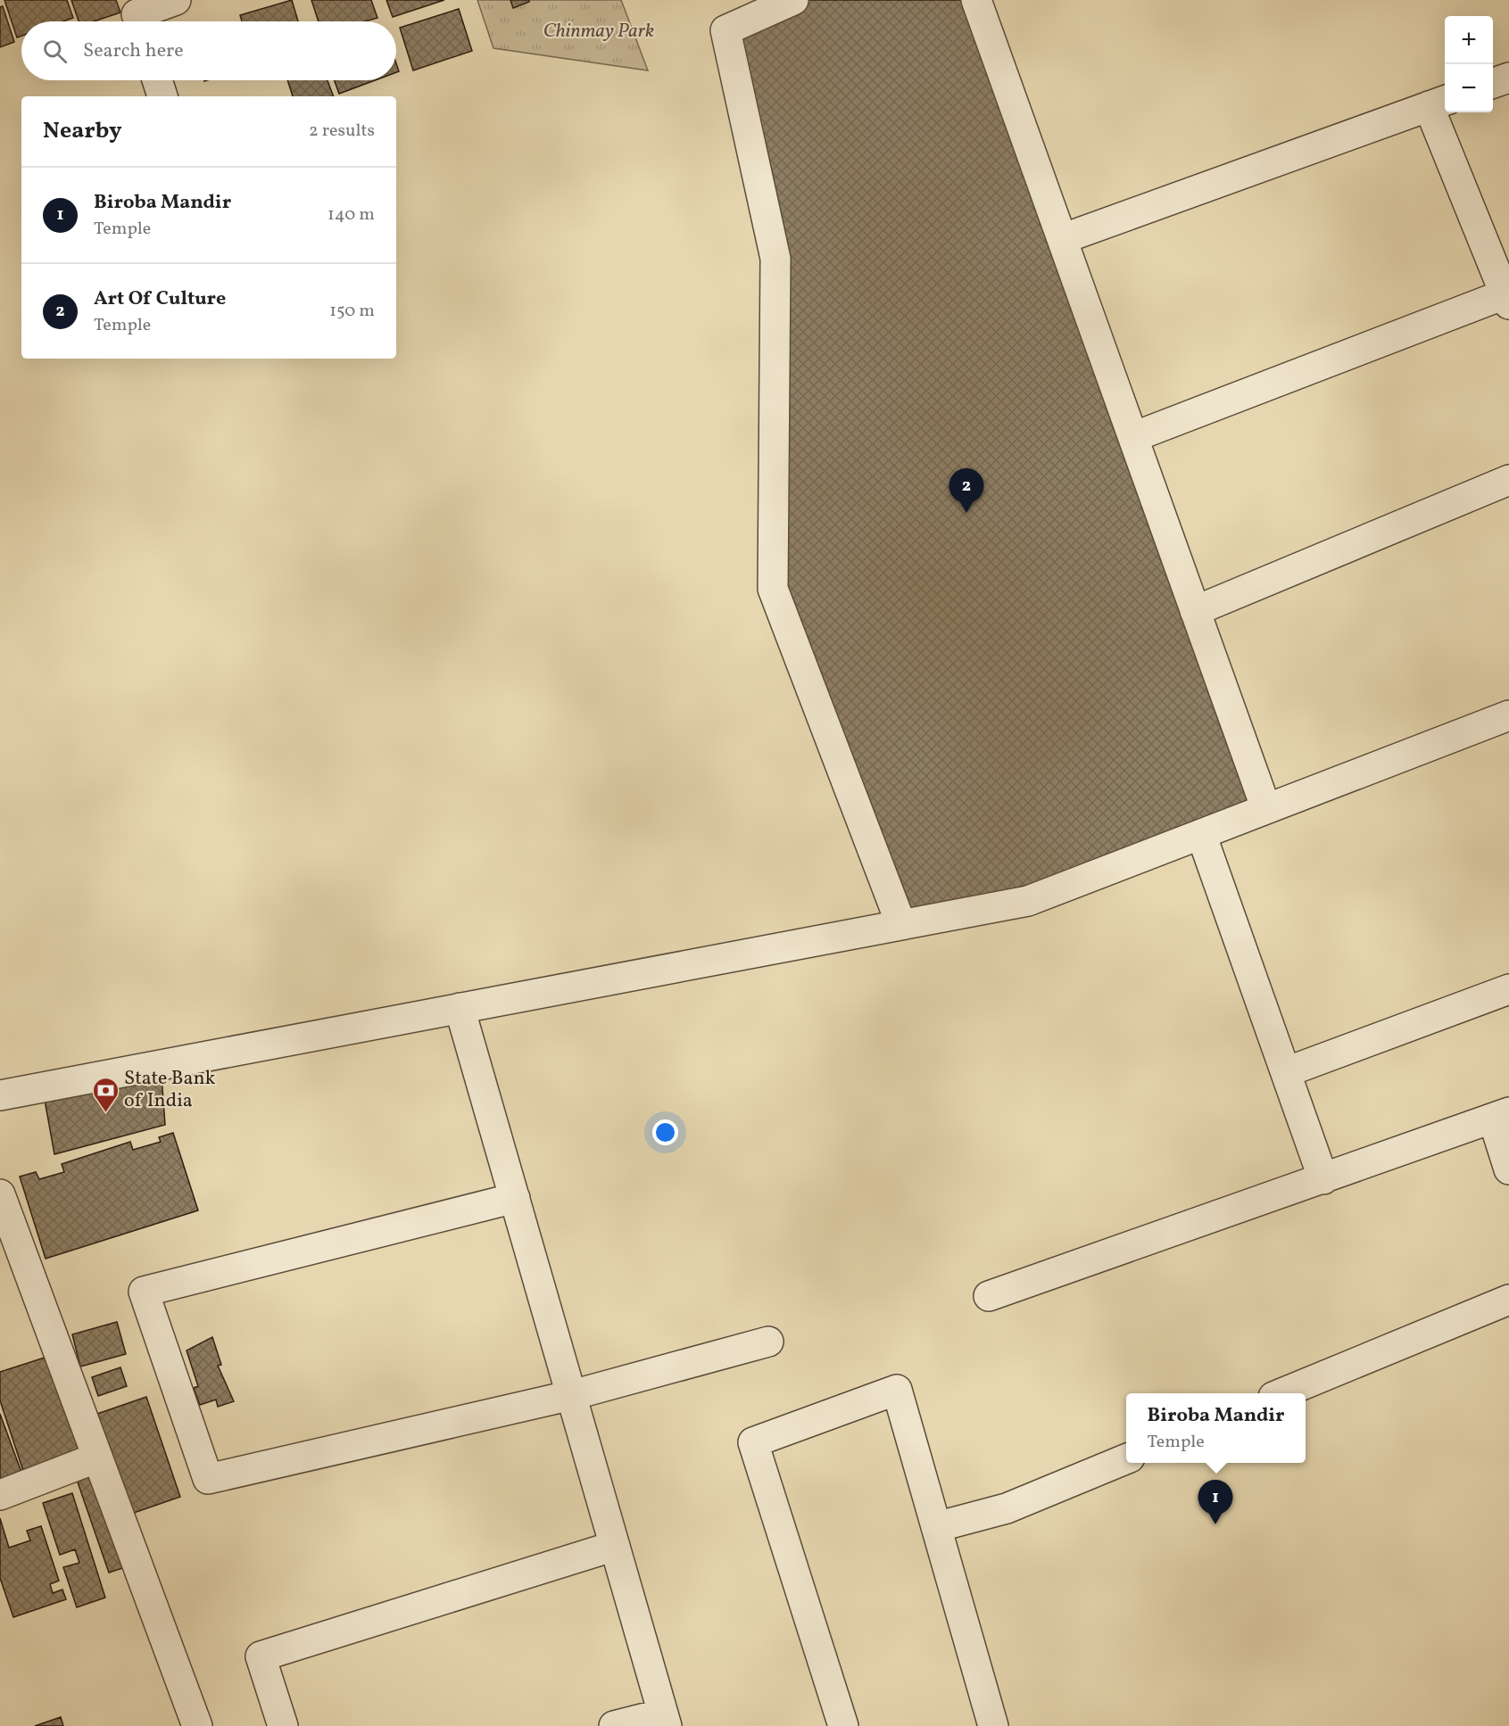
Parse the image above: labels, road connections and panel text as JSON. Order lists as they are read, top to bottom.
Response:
{
  "parks": ["Chinmay Park"],
  "places": {
    "bank": ["State Bank of India"]
  },
  "page": {
    "map_buttons": ["+", "−"],
    "search": "Search here",
    "heading": ["Nearby", "2 results"],
    "list": [
      {
        "mark": "1",
        "name": "Biroba Mandir",
        "note": "Temple",
        "value": "140 m"
      },
      {
        "mark": "2",
        "name": "Art Of Culture",
        "note": "Temple",
        "value": "150 m"
      }
    ],
    "pins": ["2", "1"],
    "popup": ["Biroba Mandir", "Temple"]
  }
}
